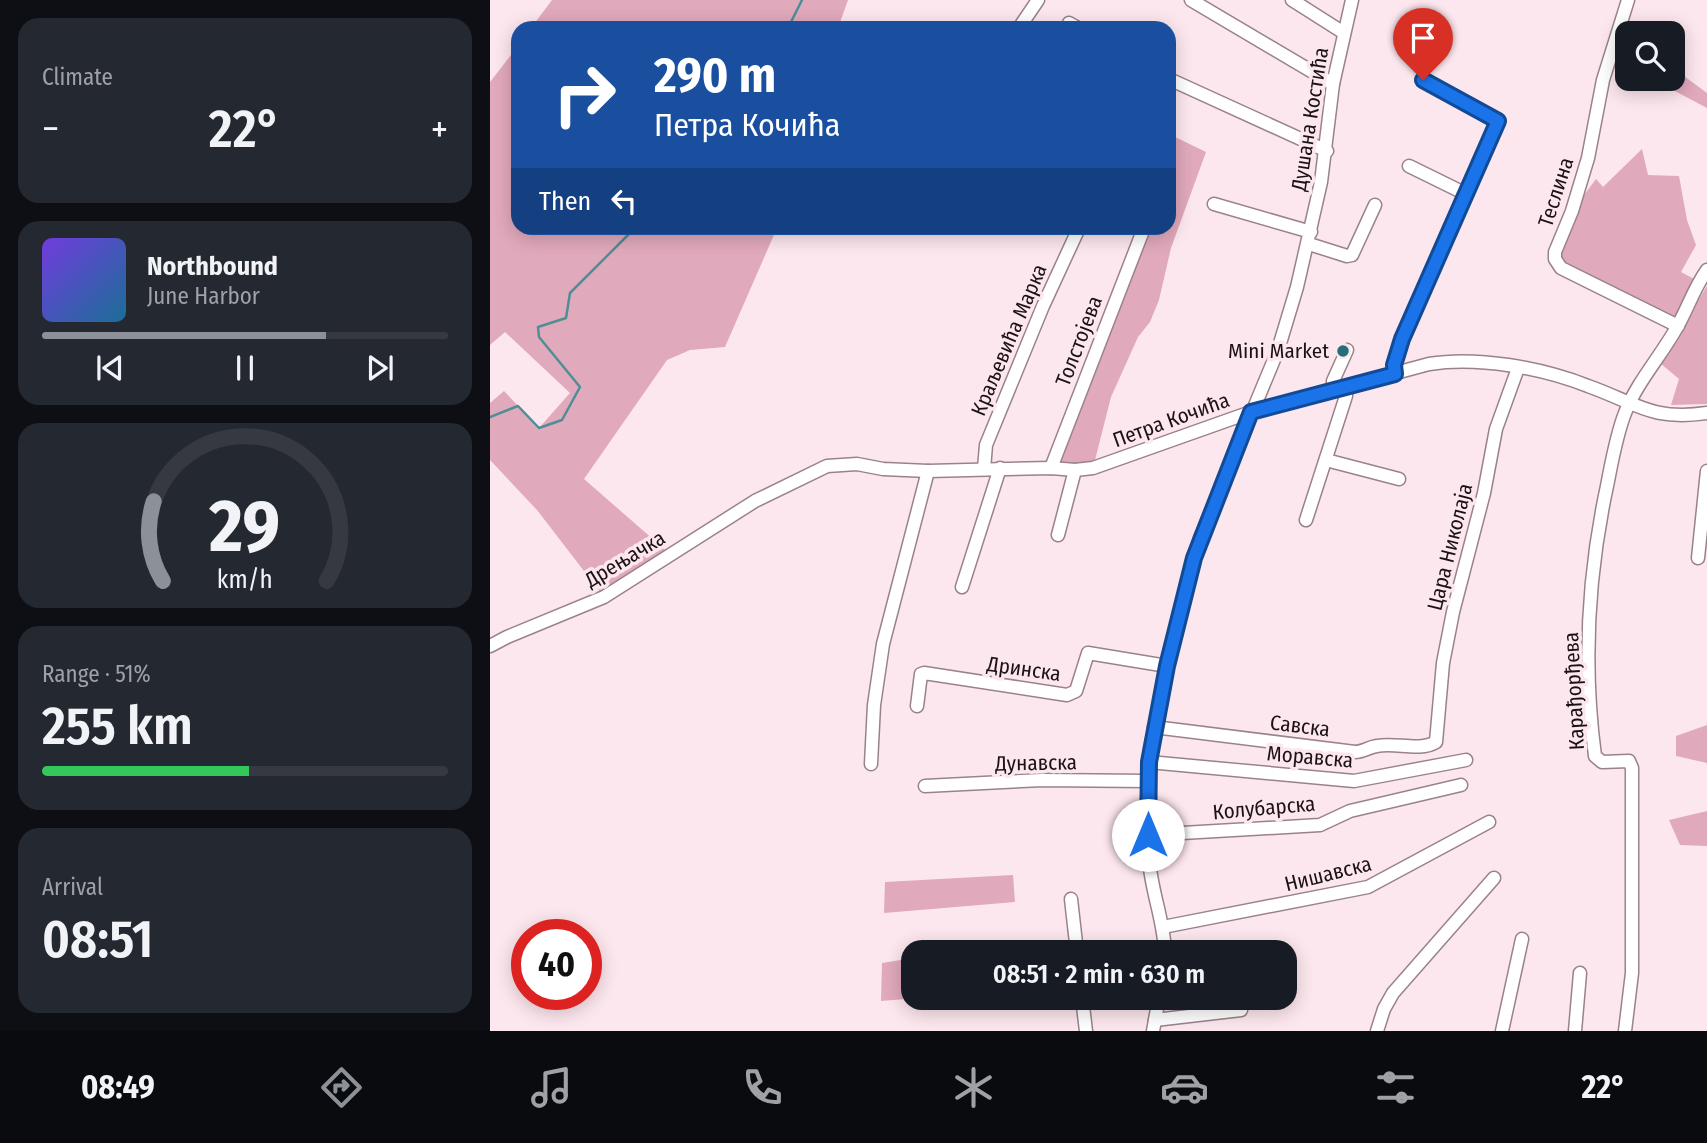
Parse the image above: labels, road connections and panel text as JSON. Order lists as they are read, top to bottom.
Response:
{
  "streets": {
    "street": [
      "Душана Костића",
      "Теслина",
      "Краљевића Марка",
      "Толстојева",
      "Петра Кочића",
      "Цара Николаја",
      "Дрењачка",
      "Дринска",
      "Карађорђева",
      "Савска",
      "Моравска",
      "Дунавска",
      "Колубарска",
      "Нишавска"
    ]
  },
  "crossings": [
    ["Душана Костића", "Петра Кочића"],
    ["Душана Костића", "Дринска"],
    ["Душана Костића", "Савска"],
    ["Душана Костића", "Моравска"],
    ["Душана Костића", "Дунавска"],
    ["Душана Костића", "Колубарска"],
    ["Душана Костића", "Нишавска"],
    ["Краљевића Марка", "Петра Кочића"],
    ["Толстојева", "Петра Кочића"],
    ["Петра Кочића", "Цара Николаја"],
    ["Петра Кочића", "Дрењачка"],
    ["Петра Кочића", "Карађорђева"],
    ["Цара Николаја", "Савска"]
  ],
  "places": ["Mini Market"],
  "page": {
    "tile": [
      "Climate",
      ["Range · 51%", "255 km"],
      ["Arrival", "08:51"]
    ],
    "turn": ["290 m", "Петра Кочића"],
    "heat": ["−", "22°", "+"],
    "then": "Then",
    "song": ["Northbound", "June Harbor"],
    "limit": "40",
    "trip": "08:51 · 2 min · 630 m",
    "tabs": ["08:49", "22°"],
    "gauge": ["29", "km/h"]
  }
}
